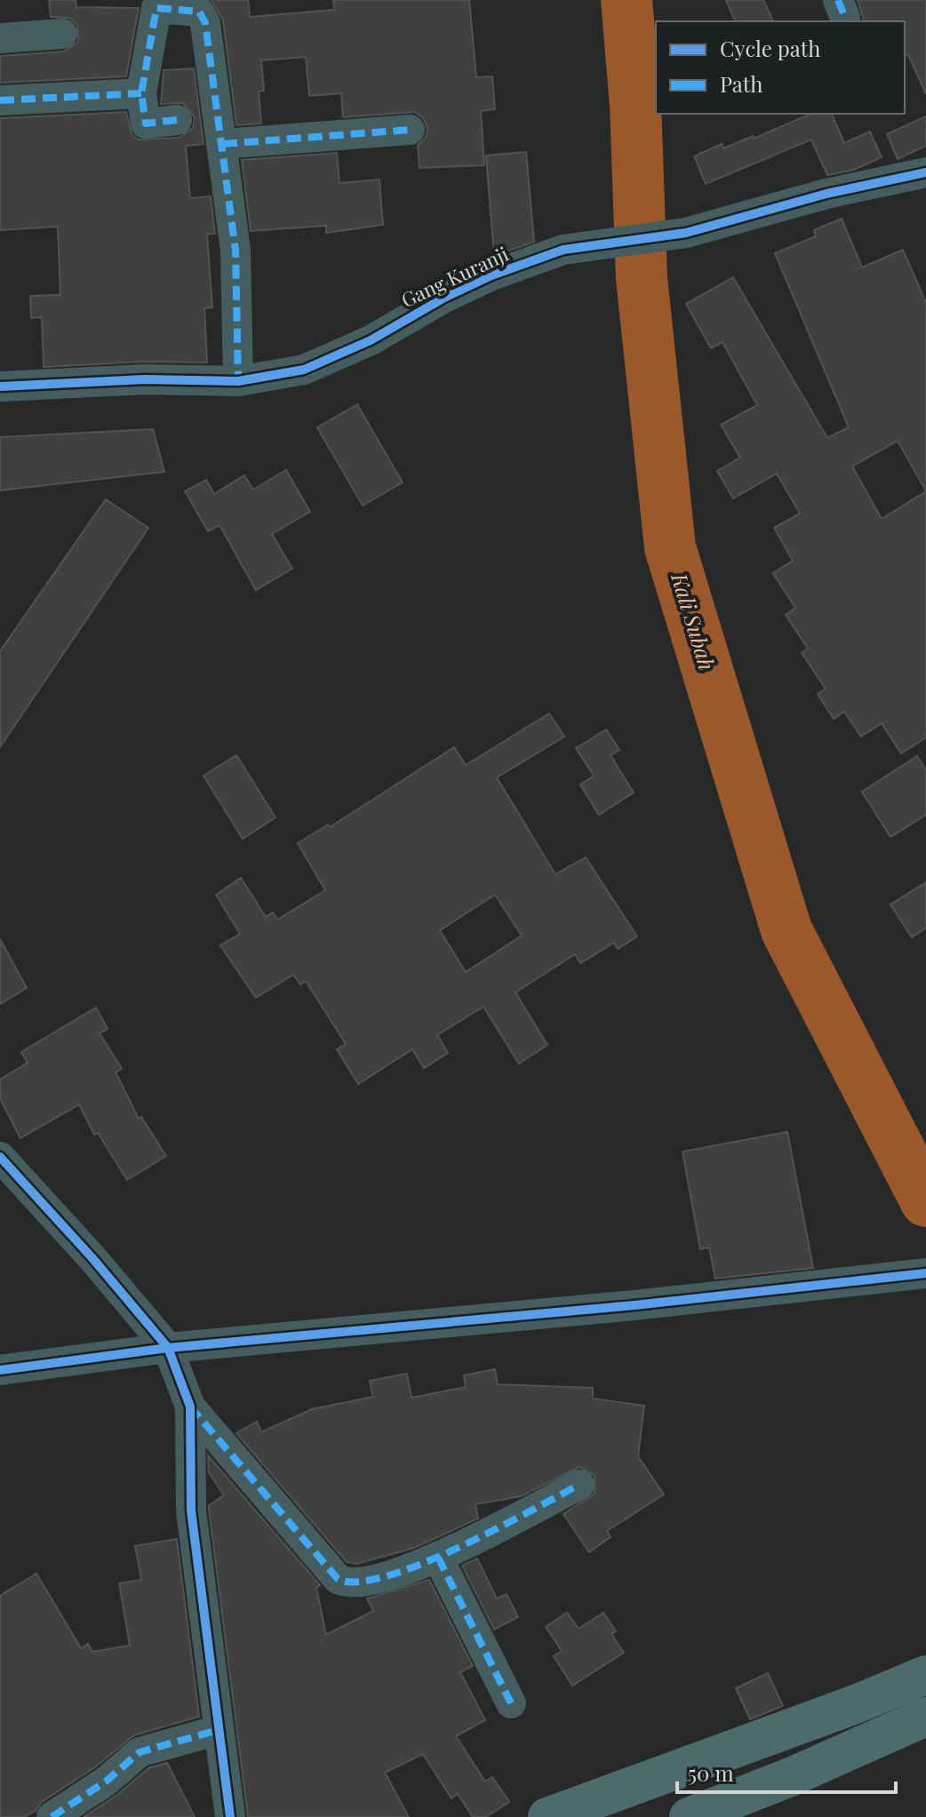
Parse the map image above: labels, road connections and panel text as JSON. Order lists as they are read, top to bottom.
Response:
{
  "streets": {
    "street": ["Gang Kuranji"]
  },
  "water": ["Kali Subah"],
  "legend": ["Cycle path", "Path"],
  "scale_bar": "50 m"
}
